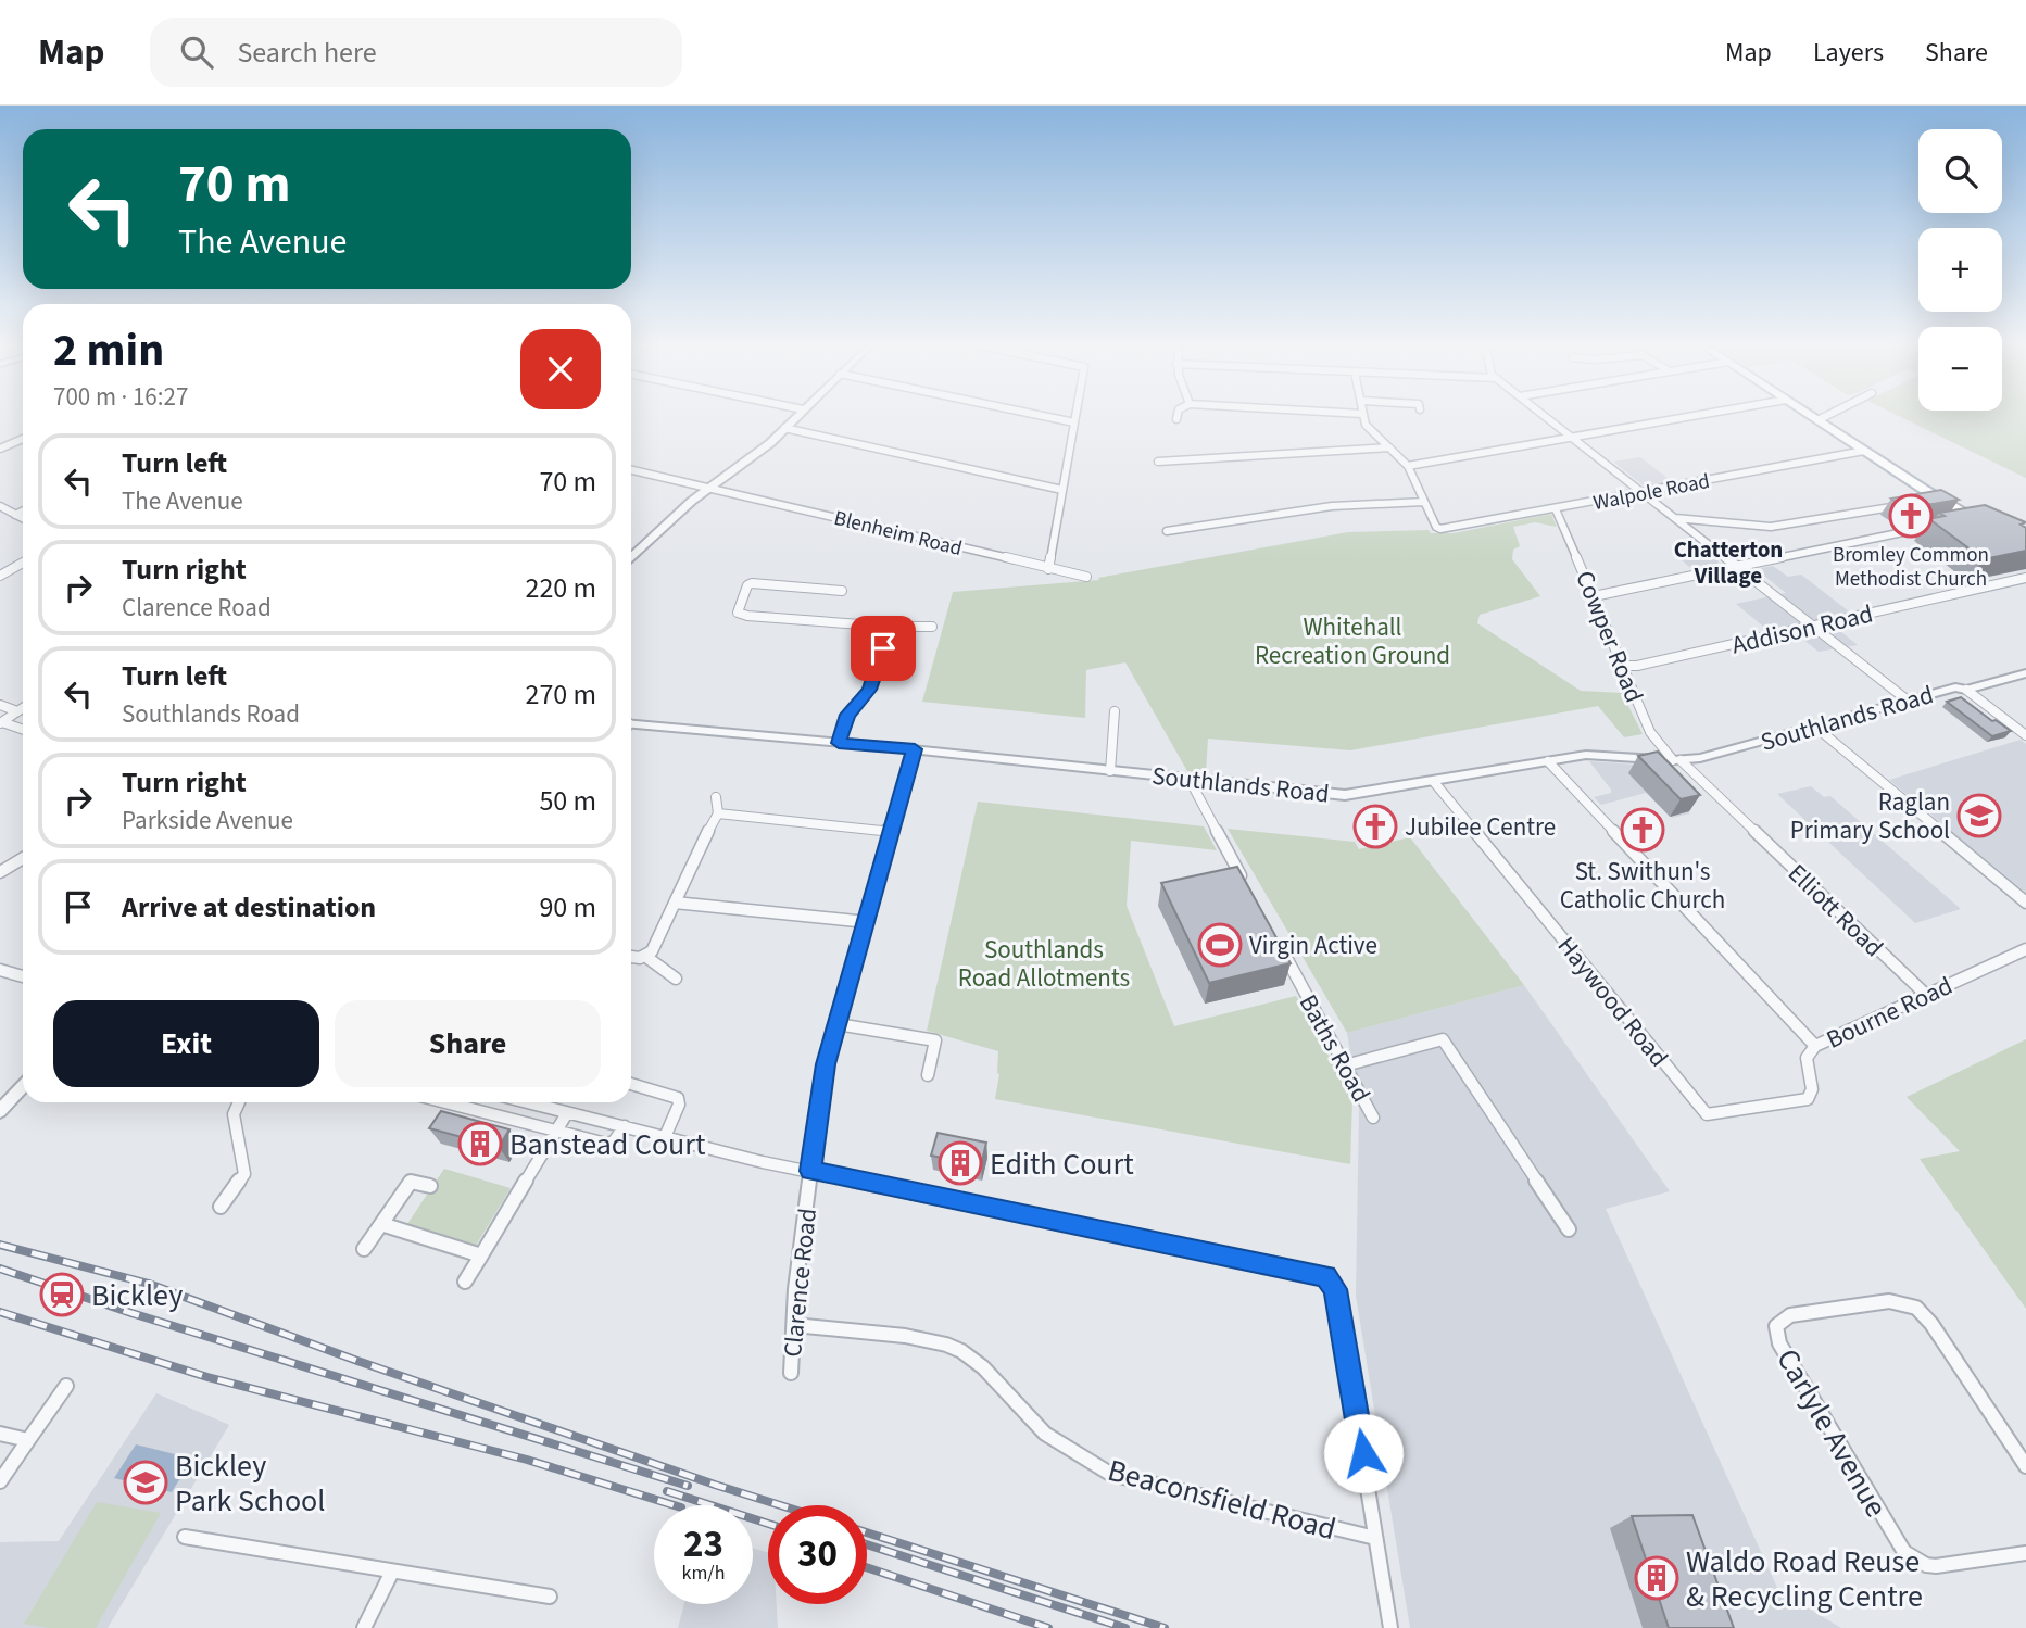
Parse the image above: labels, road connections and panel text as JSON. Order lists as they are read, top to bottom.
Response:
{
  "streets": {
    "street": [
      "Walpole Road",
      "Blenheim Road",
      "Addison Road",
      "Cowper Road",
      "Southlands Road",
      "Elliott Road",
      "Haywood Road",
      "Bourne Road",
      "Baths Road",
      "Clarence Road",
      "Carlyle Avenue",
      "Beaconsfield Road"
    ]
  },
  "crossings": [
    ["Walpole Road", "Cowper Road"],
    ["Addison Road", "Cowper Road"],
    ["Cowper Road", "Southlands Road"],
    ["Cowper Road", "Elliott Road"],
    ["Southlands Road", "Elliott Road"],
    ["Southlands Road", "Haywood Road"],
    ["Southlands Road", "Clarence Road"],
    ["Elliott Road", "Bourne Road"],
    ["Haywood Road", "Bourne Road"],
    ["Clarence Road", "Beaconsfield Road"]
  ],
  "districts": ["Chatterton Village"],
  "parks": ["Whitehall Recreation Ground", "Southlands Road Allotments"],
  "places": {
    "church": ["Bromley Common Methodist Church", "Jubilee Centre", "St. Swithun's Catholic Church"],
    "school or university": ["Raglan Primary School", "Bickley Park School"],
    "sports": ["Virgin Active"],
    "building": ["Banstead Court", "Edith Court", "Waldo Road Reuse & Recycling Centre"],
    "station": ["Bickley"]
  },
  "page": {
    "header": "Map",
    "search": "Search here",
    "nav": ["Map", "Layers", "Share"],
    "map_buttons": ["+", "−"],
    "turn": ["70 m", "The Avenue"],
    "heading": ["2 min", "700 m · 16:27"],
    "list": [
      {
        "name": "Turn left",
        "note": "The Avenue",
        "value": "70 m"
      },
      {
        "name": "Turn right",
        "note": "Clarence Road",
        "value": "220 m"
      },
      {
        "name": "Turn left",
        "note": "Southlands Road",
        "value": "270 m"
      },
      {
        "name": "Turn right",
        "note": "Parkside Avenue",
        "value": "50 m"
      },
      {
        "name": "Arrive at destination",
        "value": "90 m"
      }
    ],
    "buttons": ["Exit", "Share"],
    "speed": "23 km/h",
    "limit": "30"
  }
}
